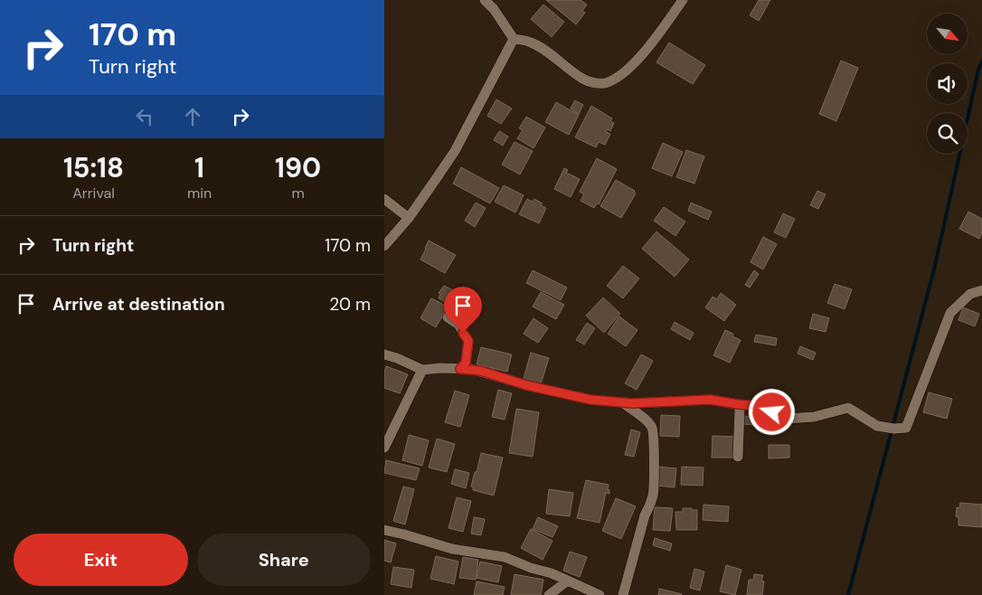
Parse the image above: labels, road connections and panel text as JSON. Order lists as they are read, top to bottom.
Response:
{
  "north": "bottom right",
  "page": {
    "turn": ["170 m", "Turn right"],
    "eta": [
      "15:18",
      "Arrival",
      "1",
      "min",
      "190",
      "m"
    ],
    "list": [
      {
        "name": "Turn right",
        "value": "170 m"
      },
      {
        "name": "Arrive at destination",
        "value": "20 m"
      }
    ],
    "buttons": ["Exit", "Share"]
  }
}
